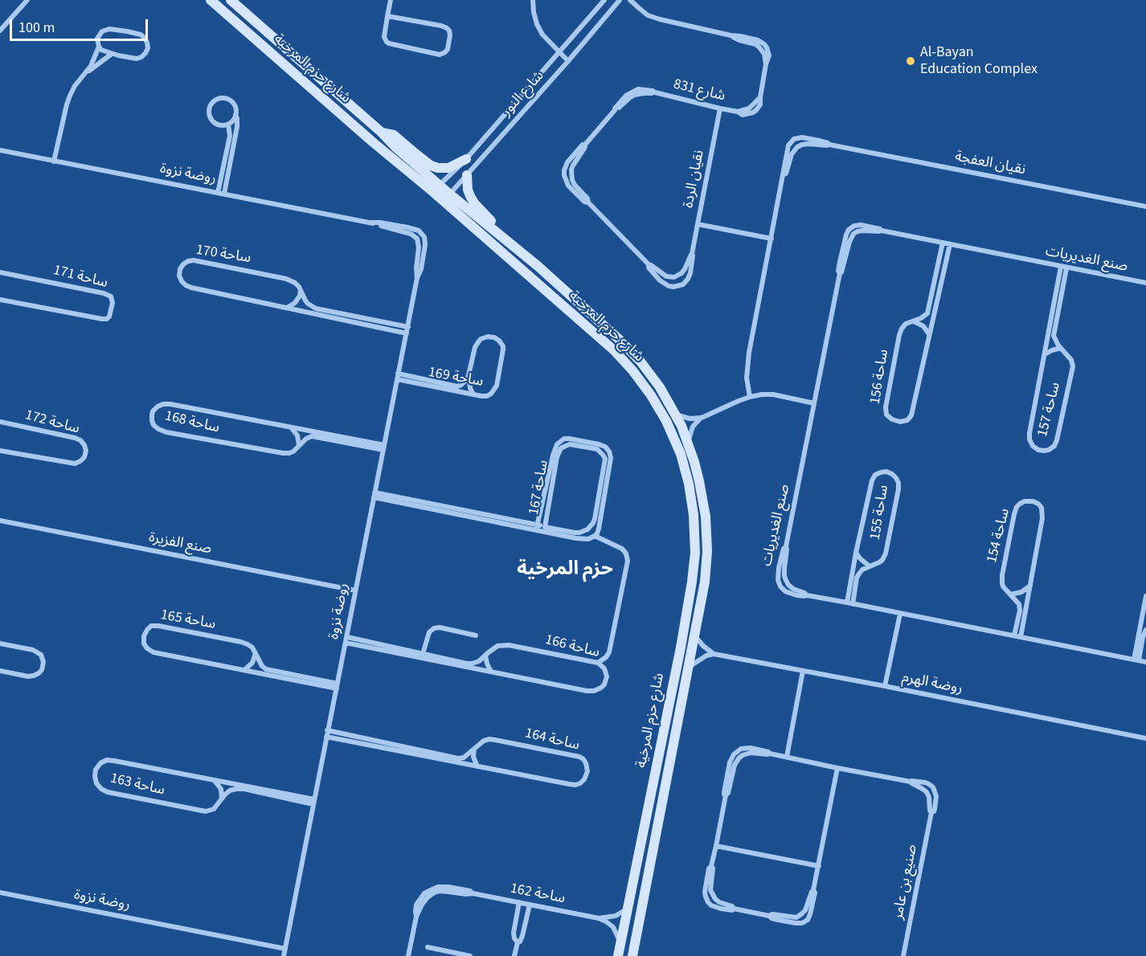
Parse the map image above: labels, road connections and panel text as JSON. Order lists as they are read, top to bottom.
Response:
{
  "streets": {
    "street": [
      "شارع حزم المرخية",
      "شارع 831",
      "شارع النور",
      "نقيان العفجة",
      "روضة نزوة",
      "نقيان الردة",
      "ساحة 170",
      "صنع الغديريات",
      "ساحة 171",
      "ساحة 156",
      "ساحة 169",
      "ساحة 157",
      "ساحة 172",
      "ساحة 168",
      "ساحة 167",
      "ساحة 155",
      "ساحة 154",
      "صنع الفزيرة",
      "ساحة 165",
      "ساحة 166",
      "روضة الهرم",
      "ساحة 164",
      "ساحة 163",
      "صنيع بن عامر",
      "ساحة 162"
    ]
  },
  "crossings": [
    ["شارع حزم المرخية", "شارع النور"],
    ["شارع حزم المرخية", "ساحة 162"],
    ["شارع 831", "نقيان الردة"],
    ["روضة نزوة", "ساحة 170"],
    ["روضة نزوة", "ساحة 169"],
    ["روضة نزوة", "ساحة 168"],
    ["روضة نزوة", "ساحة 167"],
    ["روضة نزوة", "صنع الفزيرة"],
    ["روضة نزوة", "ساحة 165"],
    ["روضة نزوة", "ساحة 166"],
    ["روضة نزوة", "ساحة 164"],
    ["روضة نزوة", "ساحة 163"],
    ["صنع الغديريات", "ساحة 156"],
    ["صنع الغديريات", "ساحة 157"],
    ["صنع الغديريات", "ساحة 155"],
    ["صنع الغديريات", "ساحة 154"],
    ["ساحة 167", "ساحة 166"]
  ],
  "districts": ["حزم المرخية"],
  "places": ["Al-Bayan Education Complex"],
  "scale_bar": "100 m"
}
